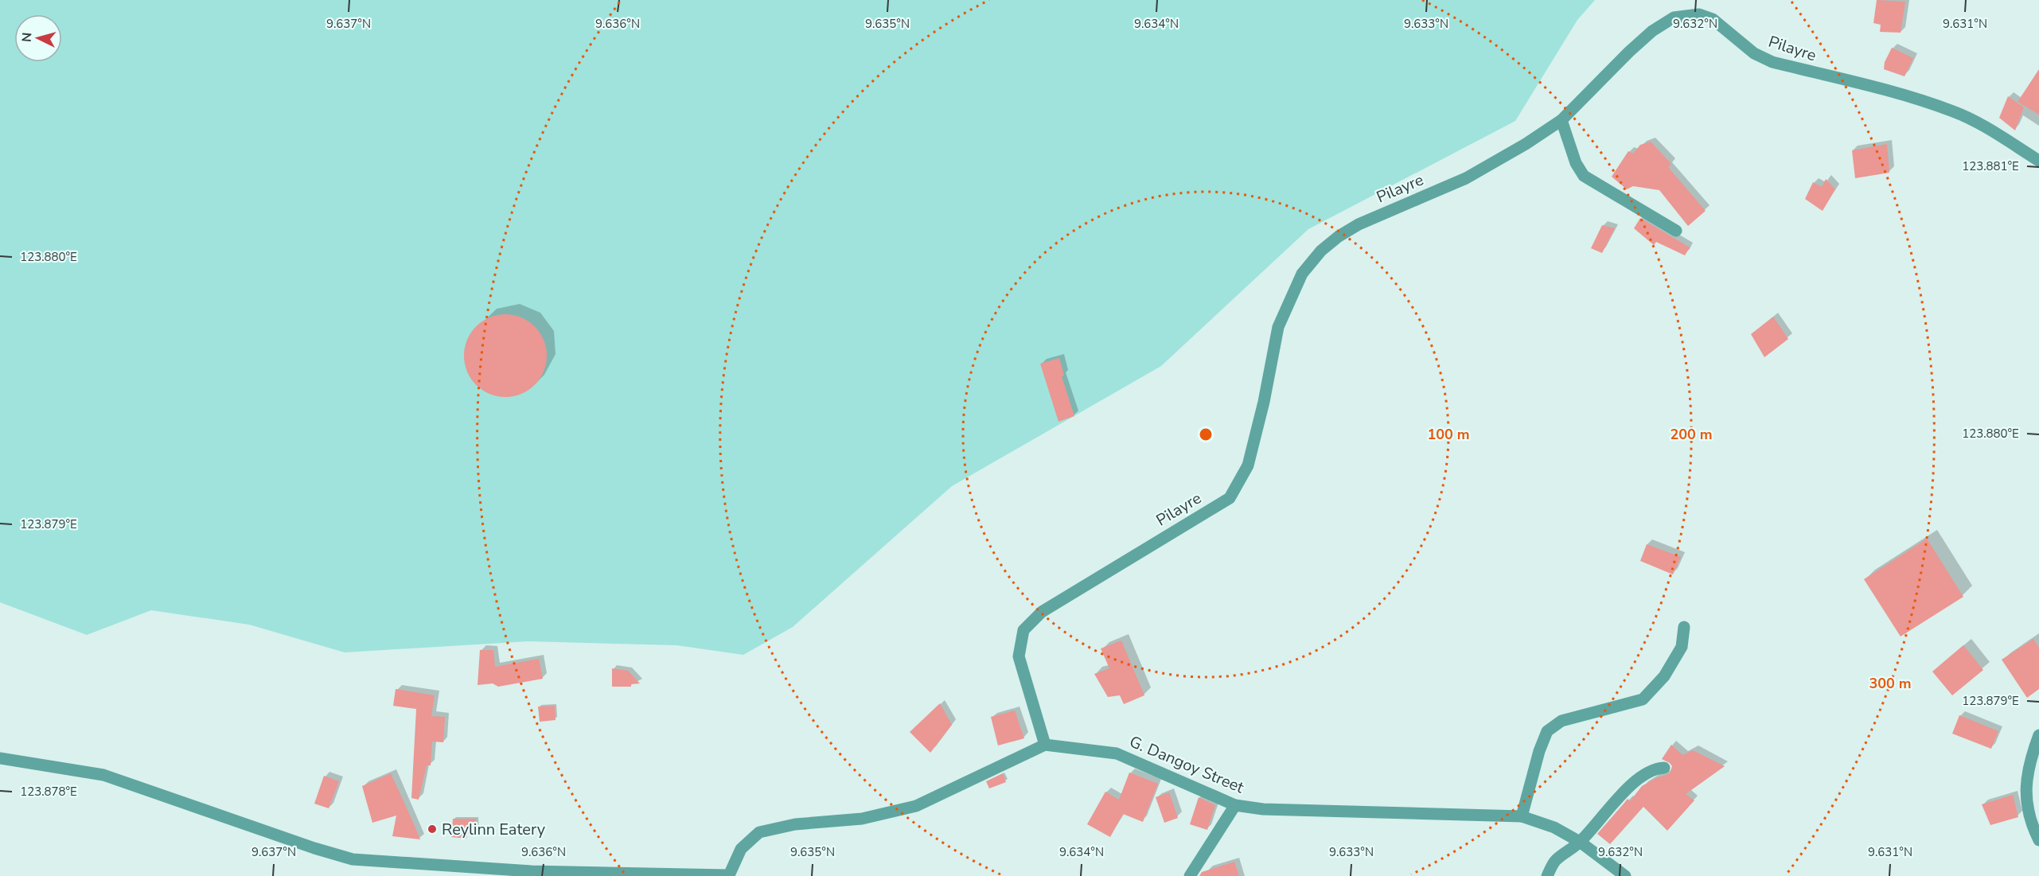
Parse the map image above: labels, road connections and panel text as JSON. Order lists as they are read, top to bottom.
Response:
{
  "streets": {
    "street": ["Pilayre", "G. Dangoy Street"]
  },
  "crossings": [
    ["Pilayre", "G. Dangoy Street"]
  ],
  "places": ["Reylinn Eatery"],
  "north": "left",
  "coordinates": [
    "9.633°N",
    "9.632°N",
    "9.637°N",
    "9.636°N",
    "9.635°N",
    "9.634°N",
    "9.631°N",
    "123.881°E",
    "123.880°E",
    "123.879°E",
    "123.878°E"
  ],
  "rings": ["100 m", "200 m", "300 m"]
}
